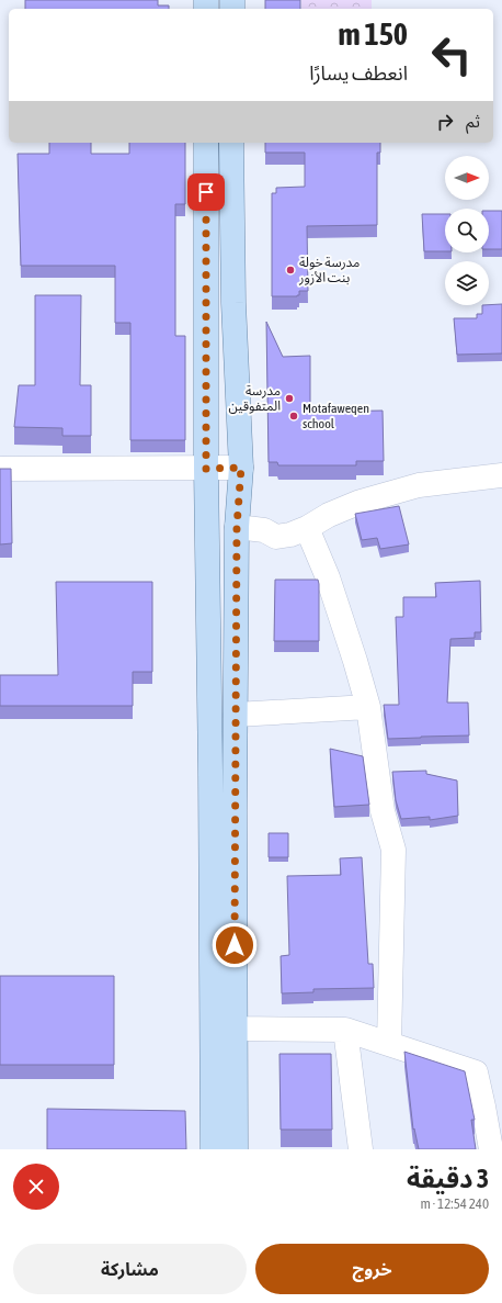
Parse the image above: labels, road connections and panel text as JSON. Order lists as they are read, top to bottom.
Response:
{
  "places": ["مدرسة خولة بنت الأزور", "مدرسة المتفوقين", "Motafaweqen school"],
  "north": "right",
  "page": {
    "turn": ["150 m", "انعطف يسارًا"],
    "then": "ثم",
    "heading": ["3 دقيقة", "240 m · 12:54"],
    "buttons": ["خروج", "مشاركة"]
  }
}
